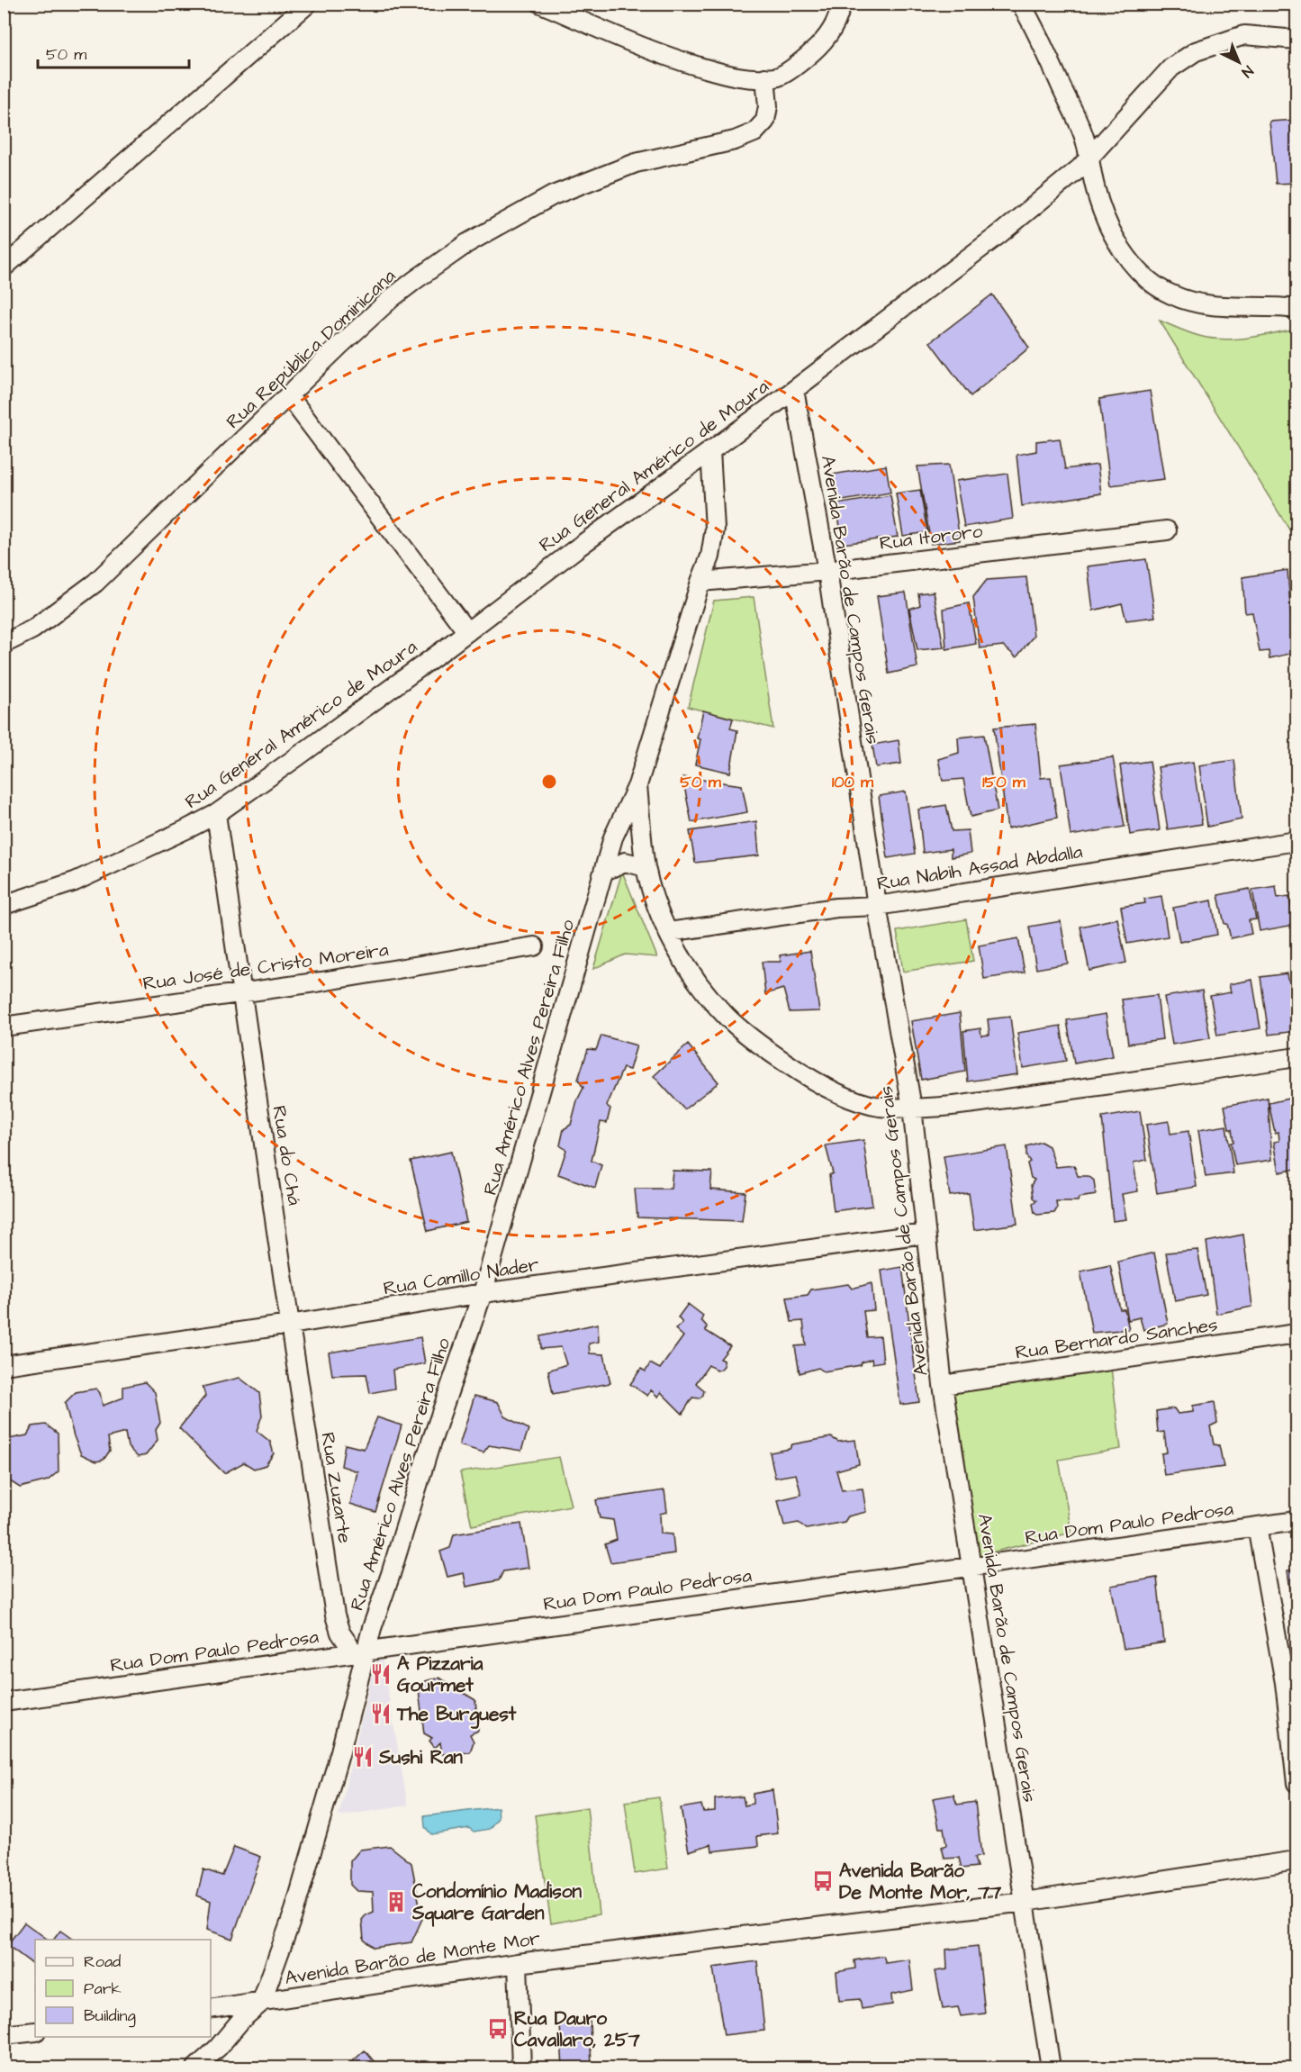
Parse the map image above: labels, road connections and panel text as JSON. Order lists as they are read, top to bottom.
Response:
{
  "streets": {
    "street": [
      "Rua República Dominicana",
      "Rua General Américo de Moura",
      "Rua Itororo",
      "Avenida Barão de Campos Gerais",
      "Rua Nabih Assad Abdalla",
      "Rua José de Cristo Moreira",
      "Rua Américo Alves Pereira Filho",
      "Rua do Chá",
      "Rua Camillo Nader",
      "Rua Bernardo Sanches",
      "Rua Zuzarte",
      "Rua Dom Paulo Pedrosa",
      "Avenida Barão de Monte Mor"
    ]
  },
  "crossings": [
    ["Rua General Américo de Moura", "Avenida Barão de Campos Gerais"],
    ["Rua General Américo de Moura", "Rua Américo Alves Pereira Filho"],
    ["Rua General Américo de Moura", "Rua do Chá"],
    ["Rua Itororo", "Avenida Barão de Campos Gerais"],
    ["Rua Itororo", "Rua Américo Alves Pereira Filho"],
    ["Avenida Barão de Campos Gerais", "Rua Nabih Assad Abdalla"],
    ["Avenida Barão de Campos Gerais", "Rua Camillo Nader"],
    ["Avenida Barão de Campos Gerais", "Rua Bernardo Sanches"],
    ["Avenida Barão de Campos Gerais", "Rua Dom Paulo Pedrosa"],
    ["Avenida Barão de Campos Gerais", "Avenida Barão de Monte Mor"],
    ["Rua José de Cristo Moreira", "Rua do Chá"],
    ["Rua Américo Alves Pereira Filho", "Rua Camillo Nader"],
    ["Rua Américo Alves Pereira Filho", "Rua Zuzarte"],
    ["Rua Américo Alves Pereira Filho", "Rua Dom Paulo Pedrosa"],
    ["Rua Américo Alves Pereira Filho", "Avenida Barão de Monte Mor"],
    ["Rua do Chá", "Rua Camillo Nader"],
    ["Rua do Chá", "Rua Zuzarte"],
    ["Rua Camillo Nader", "Rua Zuzarte"],
    ["Rua Zuzarte", "Rua Dom Paulo Pedrosa"]
  ],
  "places": {
    "restaurant": ["A Pizzaria Gourmet", "The Burguest", "Sushi Ran"],
    "bus stop": ["Avenida Barão De Monte Mor, 77", "Rua Dauro Cavallaro, 257"],
    "building": ["Condomínio Madison Square Garden"]
  },
  "legend": ["Road", "Park", "Building"],
  "scale_bar": "50 m",
  "north": "bottom right",
  "rings": ["50 m", "100 m", "150 m"]
}
